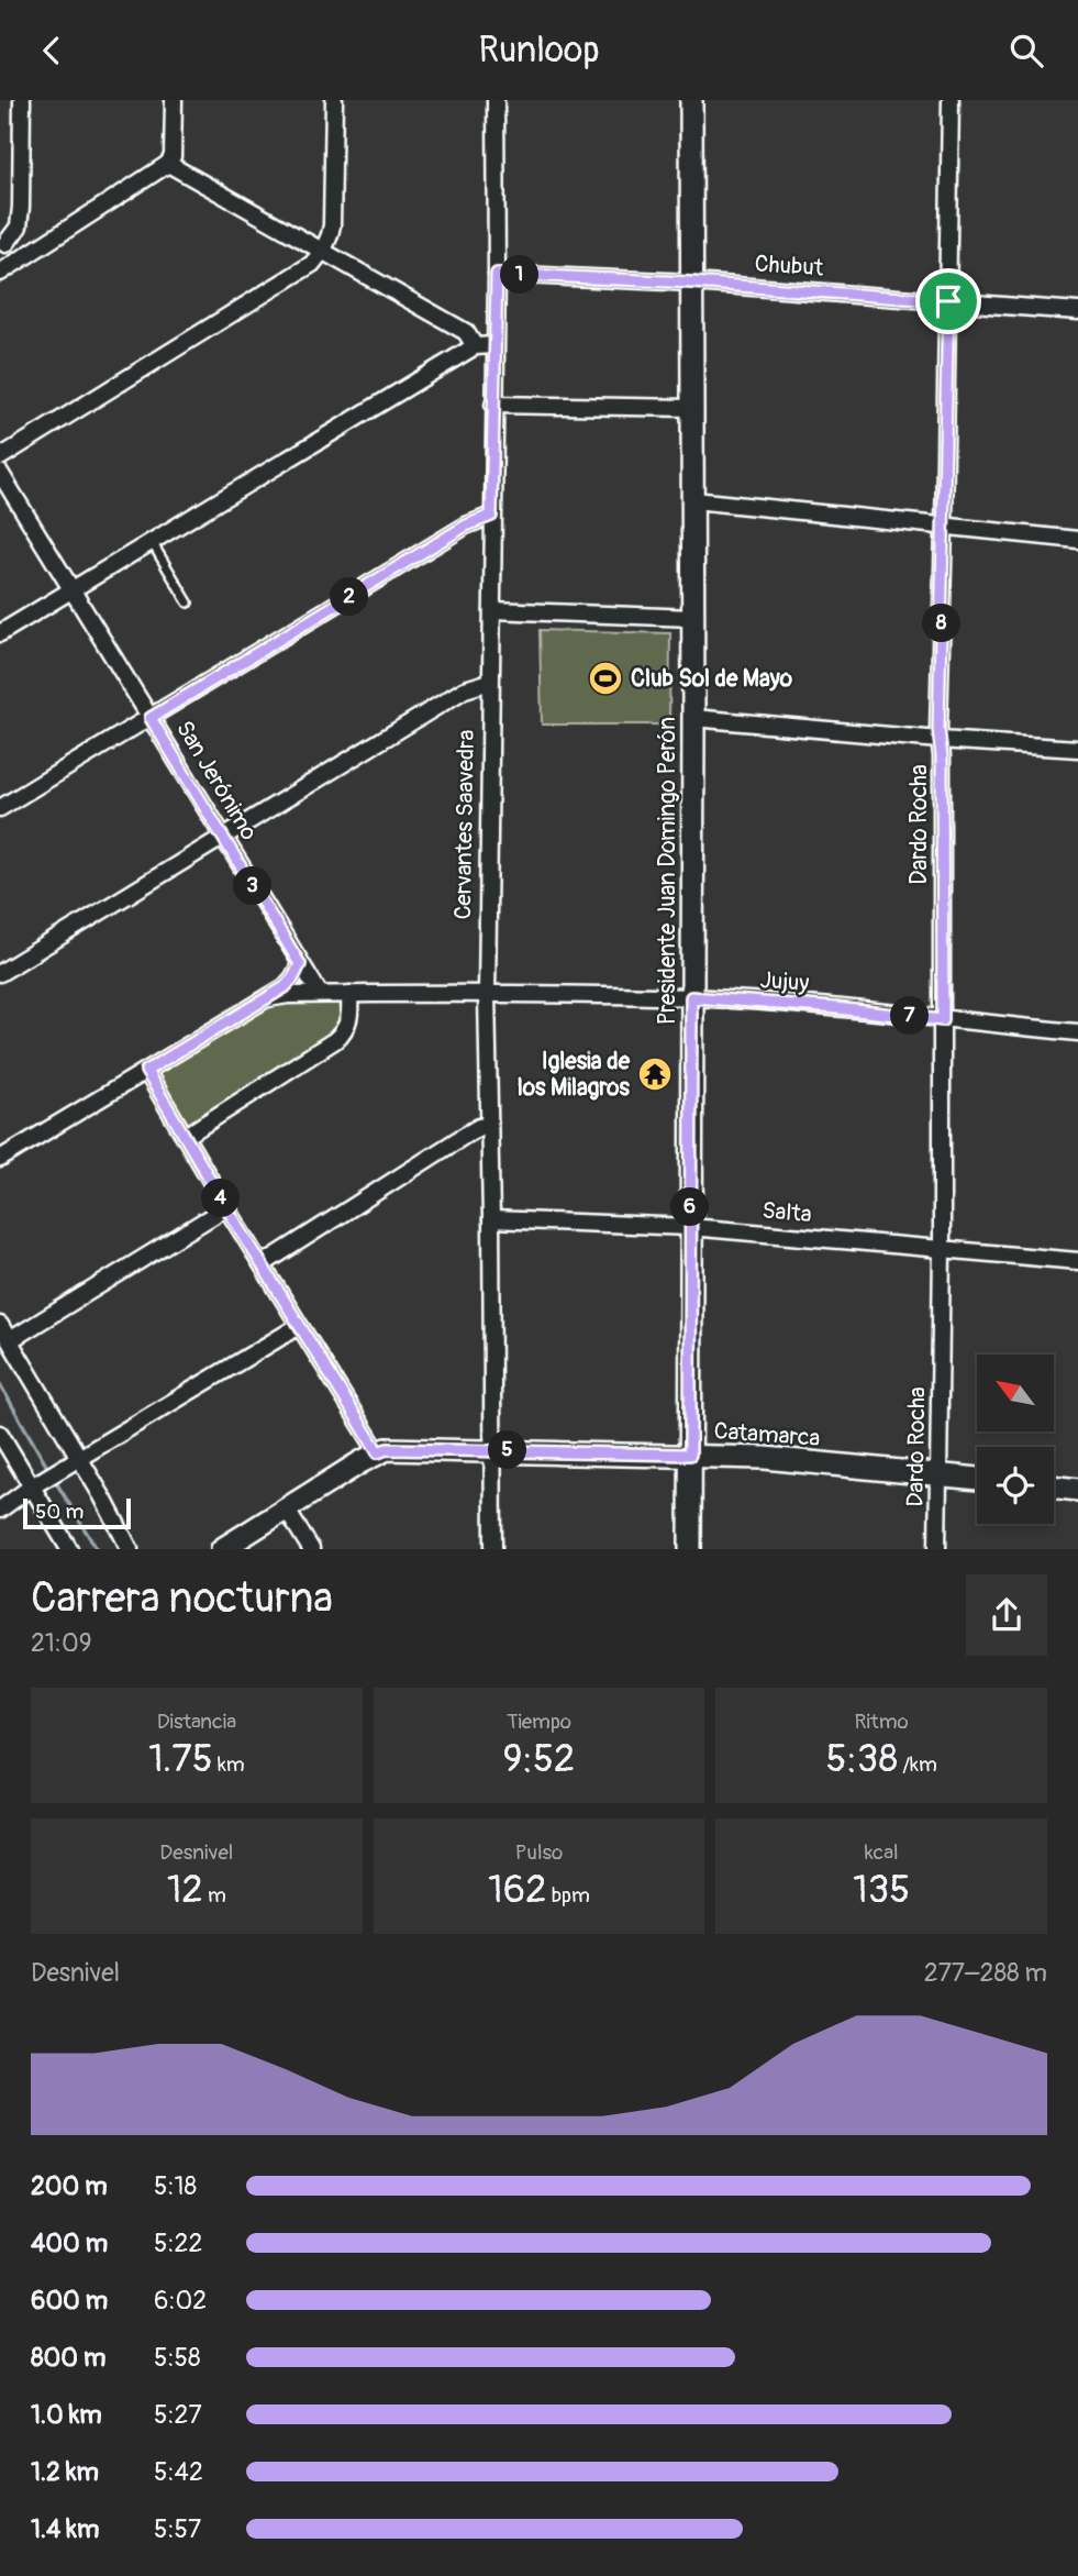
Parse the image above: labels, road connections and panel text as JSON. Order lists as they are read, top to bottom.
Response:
{
  "streets": {
    "street": [
      "Chubut",
      "San Jerónimo",
      "Cervantes Saavedra",
      "Dardo Rocha",
      "Presidente Juan Domingo Perón",
      "Jujuy",
      "Salta",
      "Catamarca"
    ]
  },
  "crossings": [
    ["Chubut", "Cervantes Saavedra"],
    ["Chubut", "Dardo Rocha"],
    ["Chubut", "Presidente Juan Domingo Perón"],
    ["San Jerónimo", "Jujuy"],
    ["Cervantes Saavedra", "Jujuy"],
    ["Cervantes Saavedra", "Salta"],
    ["Cervantes Saavedra", "Catamarca"],
    ["Dardo Rocha", "Jujuy"],
    ["Dardo Rocha", "Salta"],
    ["Dardo Rocha", "Catamarca"],
    ["Presidente Juan Domingo Perón", "Jujuy"],
    ["Presidente Juan Domingo Perón", "Salta"],
    ["Presidente Juan Domingo Perón", "Catamarca"]
  ],
  "places": {
    "sports": ["Club Sol de Mayo"],
    "temple": ["Iglesia de los Milagros"]
  },
  "scale_bar": "50 m",
  "north": "top left",
  "page": {
    "header": "Runloop",
    "pins": [
      "1",
      "2",
      "8",
      "3",
      "7",
      "4",
      "6",
      "5"
    ],
    "scale": "50 m",
    "heading": ["Carrera nocturna", "21:09"],
    "stats": [
      ["Distancia", "1.75 km"],
      ["Tiempo", "9:52"],
      ["Ritmo", "5:38 /km"],
      ["Desnivel", "12 m"],
      ["Pulso", "162 bpm"],
      ["kcal", "135"]
    ],
    "chart": ["Desnivel", "277–288 m"],
    "list": [
      {
        "name": "200 m",
        "note": "5:18"
      },
      {
        "name": "400 m",
        "note": "5:22"
      },
      {
        "name": "600 m",
        "note": "6:02"
      },
      {
        "name": "800 m",
        "note": "5:58"
      },
      {
        "name": "1.0 km",
        "note": "5:27"
      },
      {
        "name": "1.2 km",
        "note": "5:42"
      },
      {
        "name": "1.4 km",
        "note": "5:57"
      }
    ]
  }
}
